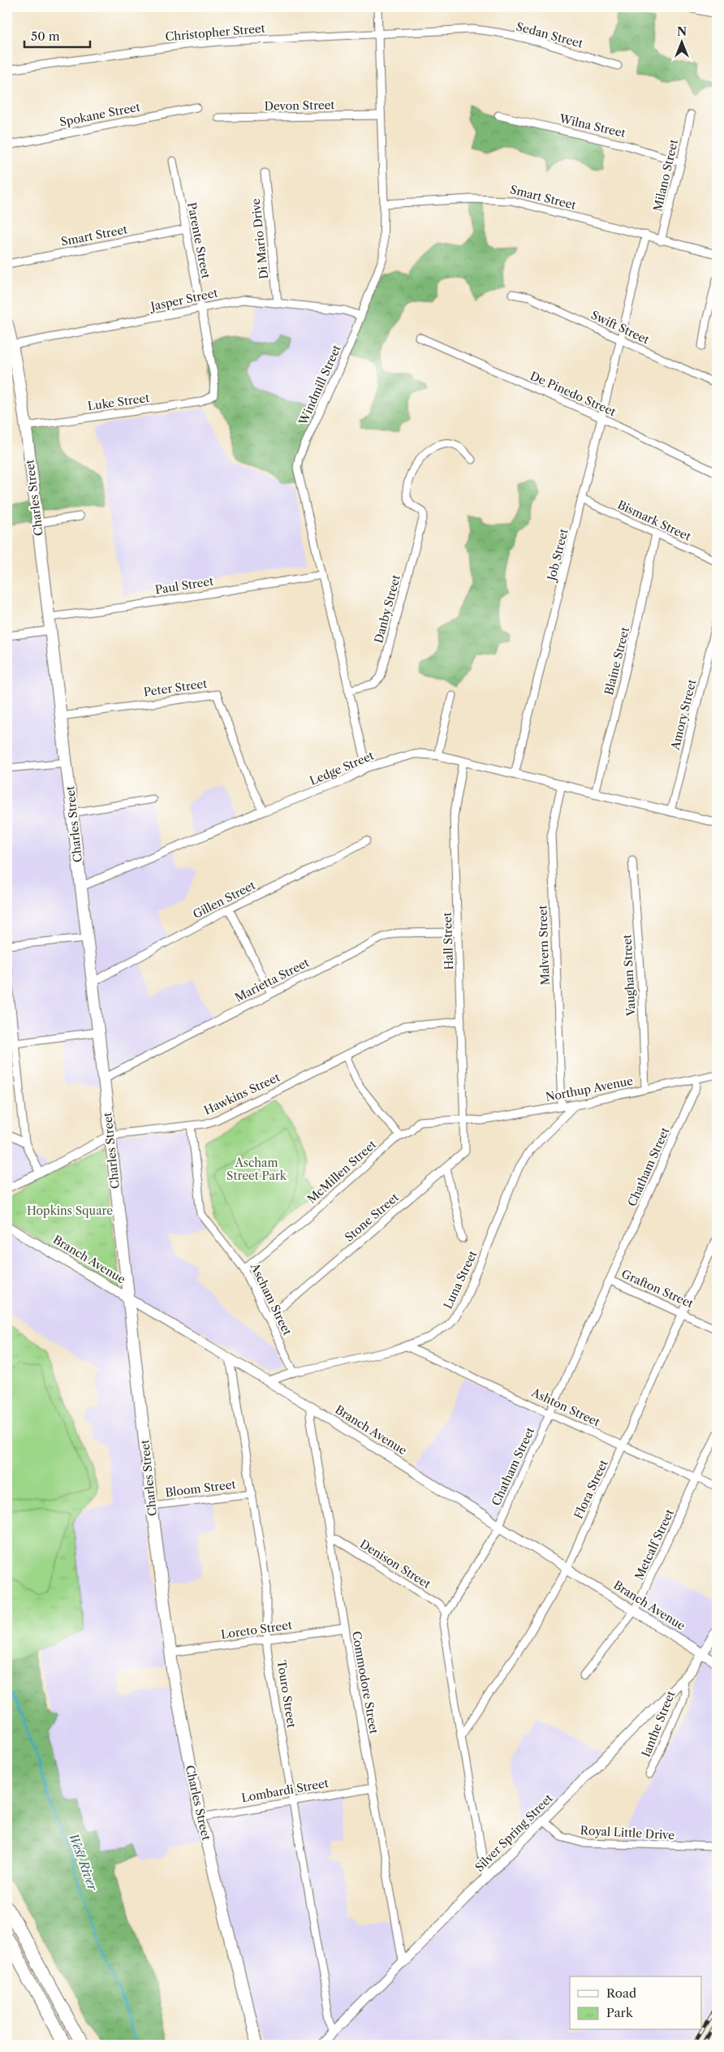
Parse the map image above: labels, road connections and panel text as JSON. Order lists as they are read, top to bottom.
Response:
{
  "streets": {
    "main road": ["Charles Street", "Branch Avenue", "Silver Spring Street"],
    "street": [
      "Christopher Street",
      "Sedan Street",
      "Devon Street",
      "Spokane Street",
      "Wilna Street",
      "Milano Street",
      "Smart Street",
      "Di Mario Drive",
      "Parente Street",
      "Jasper Street",
      "Swift Street",
      "Windmill Street",
      "De Pinedo Street",
      "Luke Street",
      "Bismark Street",
      "Job Street",
      "Paul Street",
      "Danby Street",
      "Blaine Street",
      "Peter Street",
      "Amory Street",
      "Ledge Street",
      "Gillen Street",
      "Hall Street",
      "Malvern Street",
      "Vaughan Street",
      "Marietta Street",
      "Northup Avenue",
      "Hawkins Street",
      "Chatham Street",
      "McMillen Street",
      "Stone Street",
      "Luna Street",
      "Grafton Street",
      "Ascham Street",
      "Ashton Street",
      "Bloom Street",
      "Flora Street",
      "Metcalf Street",
      "Denison Street",
      "Loreto Street",
      "Commodore Street",
      "Touro Street",
      "Ianthe Street",
      "Lombardi Street",
      "Royal Little Drive"
    ]
  },
  "crossings": [
    ["Christopher Street", "Sedan Street"],
    ["Christopher Street", "Windmill Street"],
    ["Sedan Street", "Windmill Street"],
    ["Devon Street", "Windmill Street"],
    ["Wilna Street", "Milano Street"],
    ["Milano Street", "Smart Street"],
    ["Smart Street", "Parente Street"],
    ["Smart Street", "Windmill Street"],
    ["Di Mario Drive", "Jasper Street"],
    ["Parente Street", "Jasper Street"],
    ["Parente Street", "Luke Street"],
    ["Jasper Street", "Windmill Street"],
    ["Jasper Street", "Charles Street"],
    ["Swift Street", "Job Street"],
    ["Windmill Street", "Paul Street"],
    ["Windmill Street", "Danby Street"],
    ["Windmill Street", "Ledge Street"],
    ["De Pinedo Street", "Job Street"],
    ["Luke Street", "Charles Street"],
    ["Charles Street", "Paul Street"],
    ["Charles Street", "Peter Street"],
    ["Charles Street", "Ledge Street"],
    ["Charles Street", "Gillen Street"],
    ["Charles Street", "Marietta Street"],
    ["Charles Street", "Hawkins Street"],
    ["Charles Street", "Branch Avenue"],
    ["Charles Street", "Bloom Street"],
    ["Charles Street", "Loreto Street"],
    ["Charles Street", "Lombardi Street"],
    ["Bismark Street", "Job Street"],
    ["Bismark Street", "Blaine Street"],
    ["Job Street", "Ledge Street"],
    ["Blaine Street", "Ledge Street"],
    ["Peter Street", "Ledge Street"],
    ["Amory Street", "Ledge Street"],
    ["Ledge Street", "Hall Street"],
    ["Ledge Street", "Malvern Street"],
    ["Hall Street", "Marietta Street"],
    ["Hall Street", "Northup Avenue"],
    ["Hall Street", "Hawkins Street"],
    ["Hall Street", "McMillen Street"],
    ["Hall Street", "Stone Street"],
    ["Malvern Street", "Northup Avenue"],
    ["Vaughan Street", "Northup Avenue"],
    ["Northup Avenue", "Chatham Street"],
    ["Northup Avenue", "McMillen Street"],
    ["Northup Avenue", "Stone Street"],
    ["Northup Avenue", "Luna Street"],
    ["Hawkins Street", "Ascham Street"],
    ["Chatham Street", "Branch Avenue"],
    ["Chatham Street", "Grafton Street"],
    ["Chatham Street", "Ashton Street"],
    ["Chatham Street", "Flora Street"],
    ["Chatham Street", "Denison Street"],
    ["Chatham Street", "Silver Spring Street"],
    ["McMillen Street", "Stone Street"],
    ["McMillen Street", "Ascham Street"],
    ["Stone Street", "Ascham Street"],
    ["Branch Avenue", "Luna Street"],
    ["Branch Avenue", "Flora Street"],
    ["Branch Avenue", "Metcalf Street"],
    ["Branch Avenue", "Commodore Street"],
    ["Branch Avenue", "Touro Street"],
    ["Branch Avenue", "Silver Spring Street"],
    ["Luna Street", "Ascham Street"],
    ["Luna Street", "Ashton Street"],
    ["Grafton Street", "Flora Street"],
    ["Ashton Street", "Flora Street"],
    ["Ashton Street", "Metcalf Street"],
    ["Bloom Street", "Touro Street"],
    ["Denison Street", "Commodore Street"],
    ["Loreto Street", "Commodore Street"],
    ["Loreto Street", "Touro Street"],
    ["Commodore Street", "Lombardi Street"],
    ["Commodore Street", "Silver Spring Street"],
    ["Touro Street", "Lombardi Street"],
    ["Touro Street", "Silver Spring Street"],
    ["Ianthe Street", "Silver Spring Street"],
    ["Silver Spring Street", "Royal Little Drive"]
  ],
  "water": ["West River"],
  "parks": ["Ascham Street Park", "Hopkins Square"],
  "legend": ["Road", "Park"],
  "scale_bar": "50 m",
  "north": "top"
}
